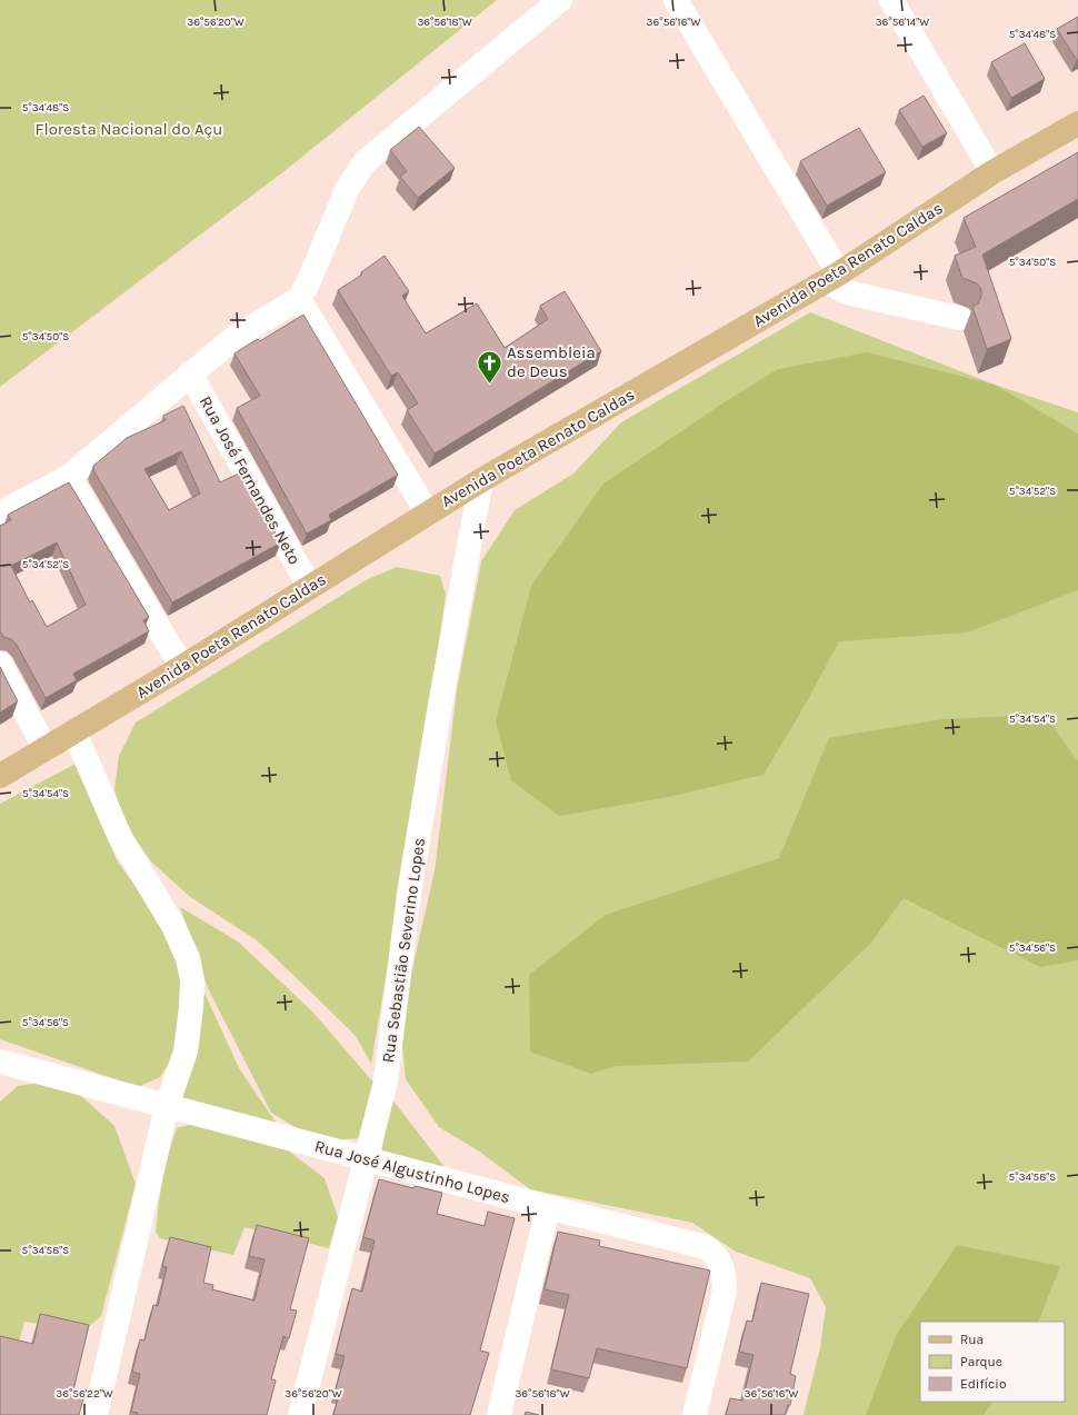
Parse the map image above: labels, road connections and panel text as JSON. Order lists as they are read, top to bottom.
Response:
{
  "streets": {
    "main road": ["Avenida Poeta Renato Caldas"],
    "street": ["Rua José Fernandes Neto", "Rua Sebastião Severino Lopes", "Rua José Algustinho Lopes"]
  },
  "crossings": [
    ["Avenida Poeta Renato Caldas", "Rua José Fernandes Neto"],
    ["Avenida Poeta Renato Caldas", "Rua Sebastião Severino Lopes"],
    ["Rua Sebastião Severino Lopes", "Rua José Algustinho Lopes"]
  ],
  "parks": ["Floresta Nacional do Açu"],
  "places": {
    "church": ["Assembleia de Deus"]
  },
  "legend": ["Rua", "Parque", "Edifício"],
  "coordinates": [
    "36°56'20\"W",
    "36°56'18\"W",
    "36°56'16\"W",
    "36°56'14\"W",
    "5°34'48\"S",
    "5°34'50\"S",
    "5°34'52\"S",
    "5°34'54\"S",
    "5°34'56\"S",
    "5°34'58\"S",
    "36°56'22\"W"
  ]
}
